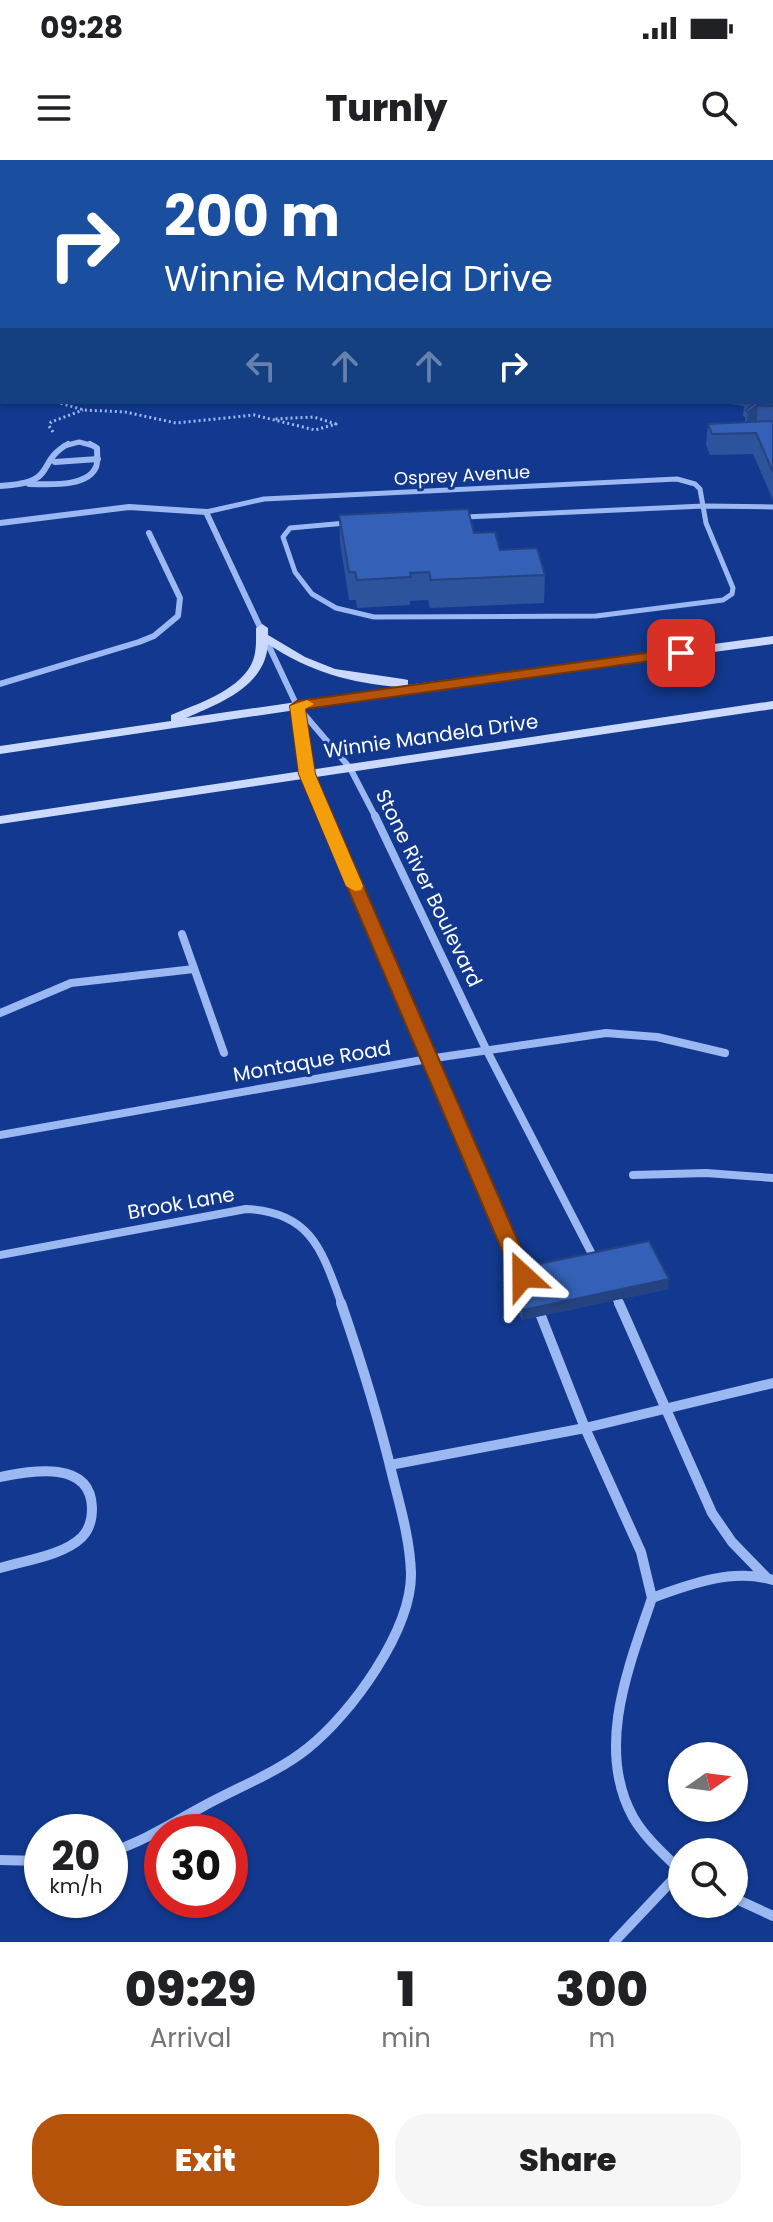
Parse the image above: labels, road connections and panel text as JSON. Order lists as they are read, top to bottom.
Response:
{
  "streets": {
    "main road": ["Winnie Mandela Drive"],
    "street": ["Stone River Boulevard", "Montaque Road", "Brook Lane"],
    "lane": ["Osprey Avenue"]
  },
  "crossings": [
    ["Winnie Mandela Drive", "Stone River Boulevard"],
    ["Stone River Boulevard", "Montaque Road"]
  ],
  "north": "right",
  "page": {
    "status": "09:28",
    "header": "Turnly",
    "turn": ["200 m", "Winnie Mandela Drive"],
    "speed": "20 km/h",
    "limit": "30",
    "eta": [
      "09:29",
      "Arrival",
      "1",
      "min",
      "300",
      "m"
    ],
    "buttons": ["Exit", "Share"]
  }
}
